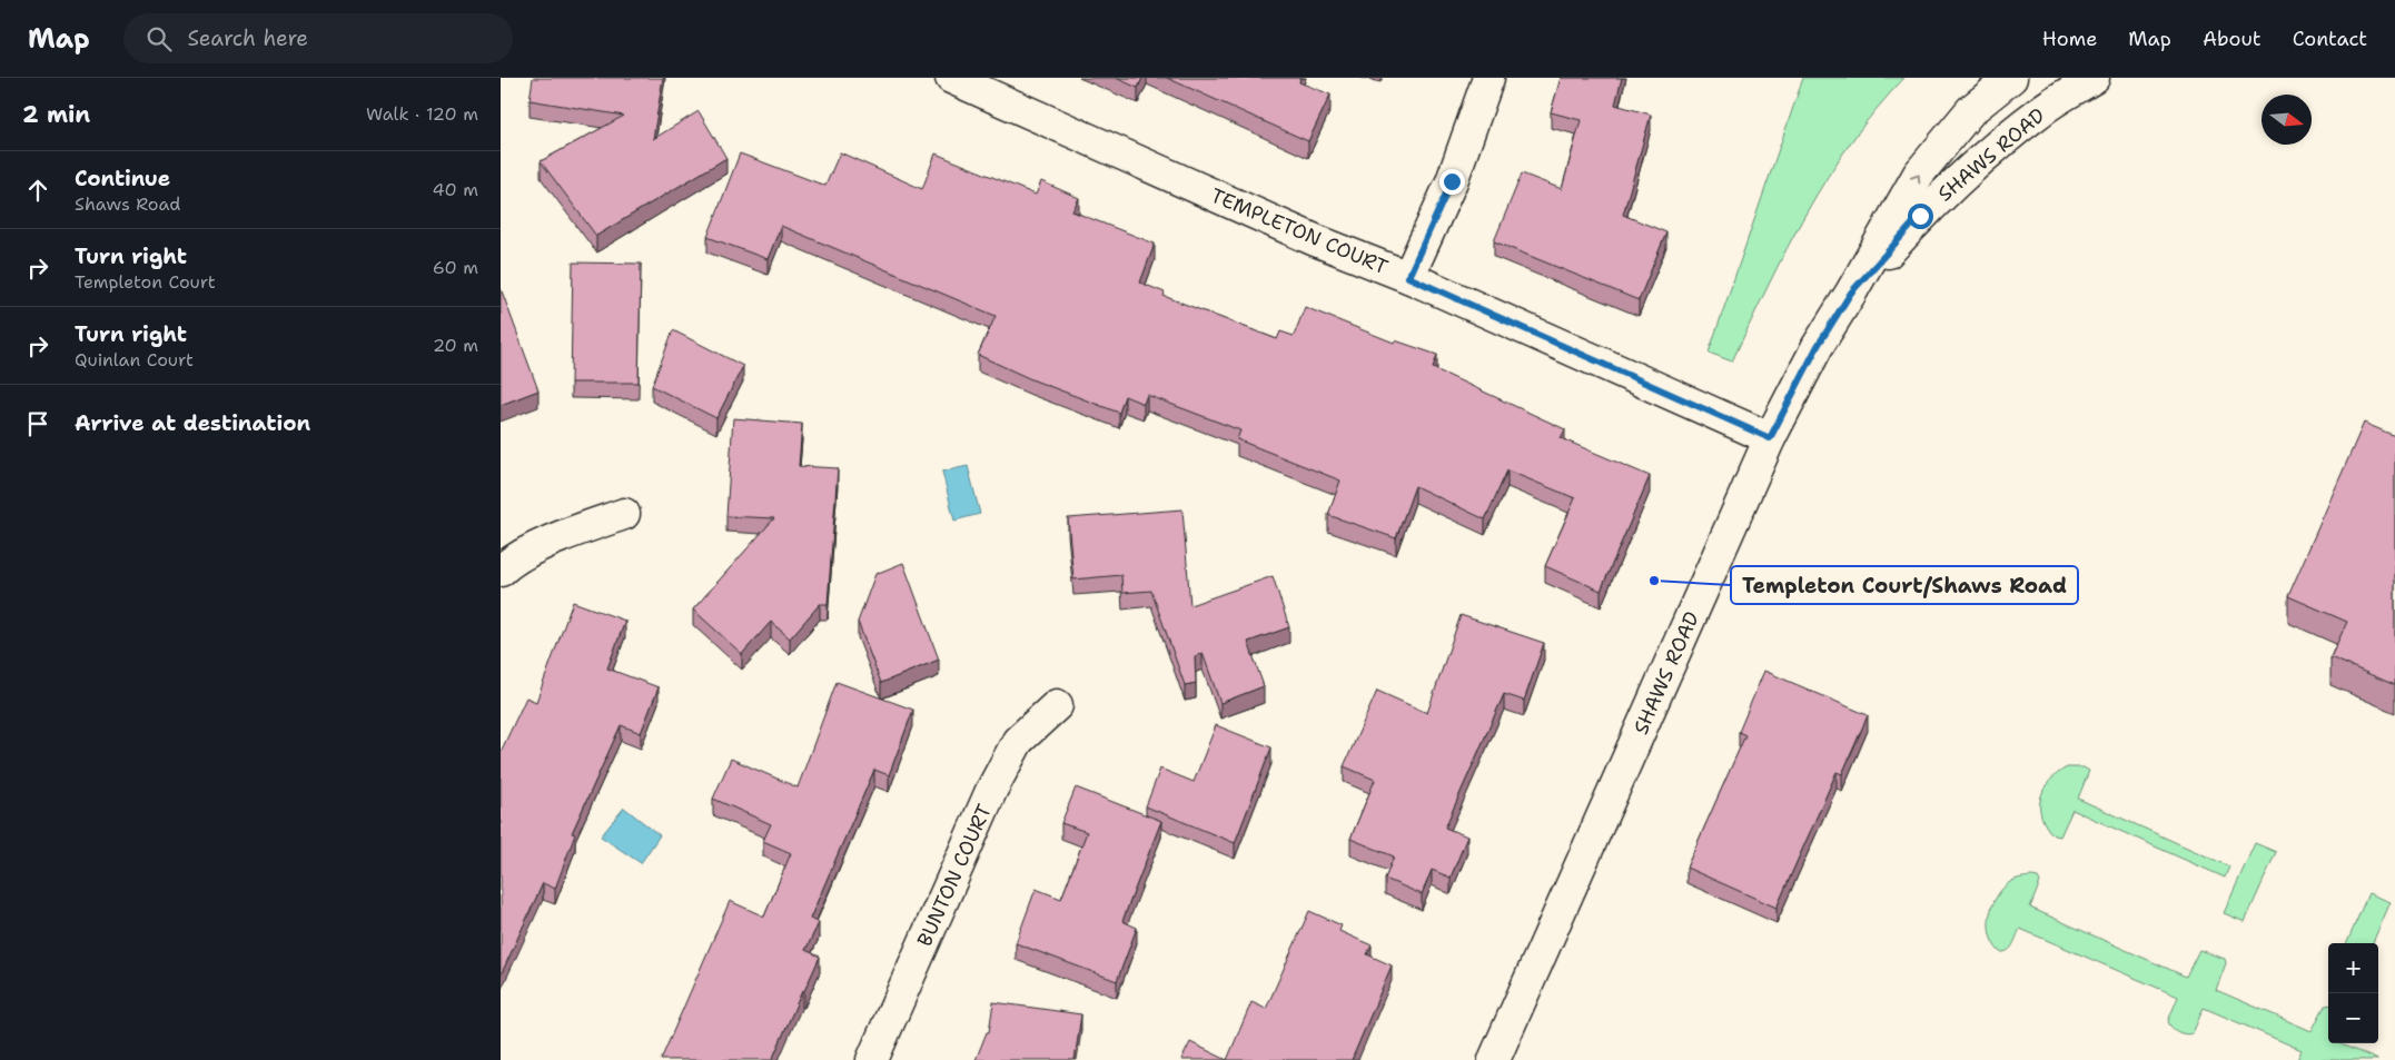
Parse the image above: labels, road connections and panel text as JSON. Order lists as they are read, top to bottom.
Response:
{
  "streets": {
    "street": ["SHAWS ROAD", "TEMPLETON COURT", "BUNTON COURT"]
  },
  "crossings": [
    ["SHAWS ROAD", "TEMPLETON COURT"]
  ],
  "places": ["Templeton Court/Shaws Road"],
  "north": "right",
  "page": {
    "header": "Map",
    "search": "Search here",
    "nav": [
      "Home",
      "Map",
      "About",
      "Contact"
    ],
    "heading": ["2 min", "Walk · 120 m"],
    "list": [
      ["Continue", "Shaws Road", "40 m"],
      ["Turn right", "Templeton Court", "60 m"],
      ["Turn right", "Quinlan Court", "20 m"],
      "Arrive at destination"
    ],
    "map_buttons": ["+", "−"]
  }
}
